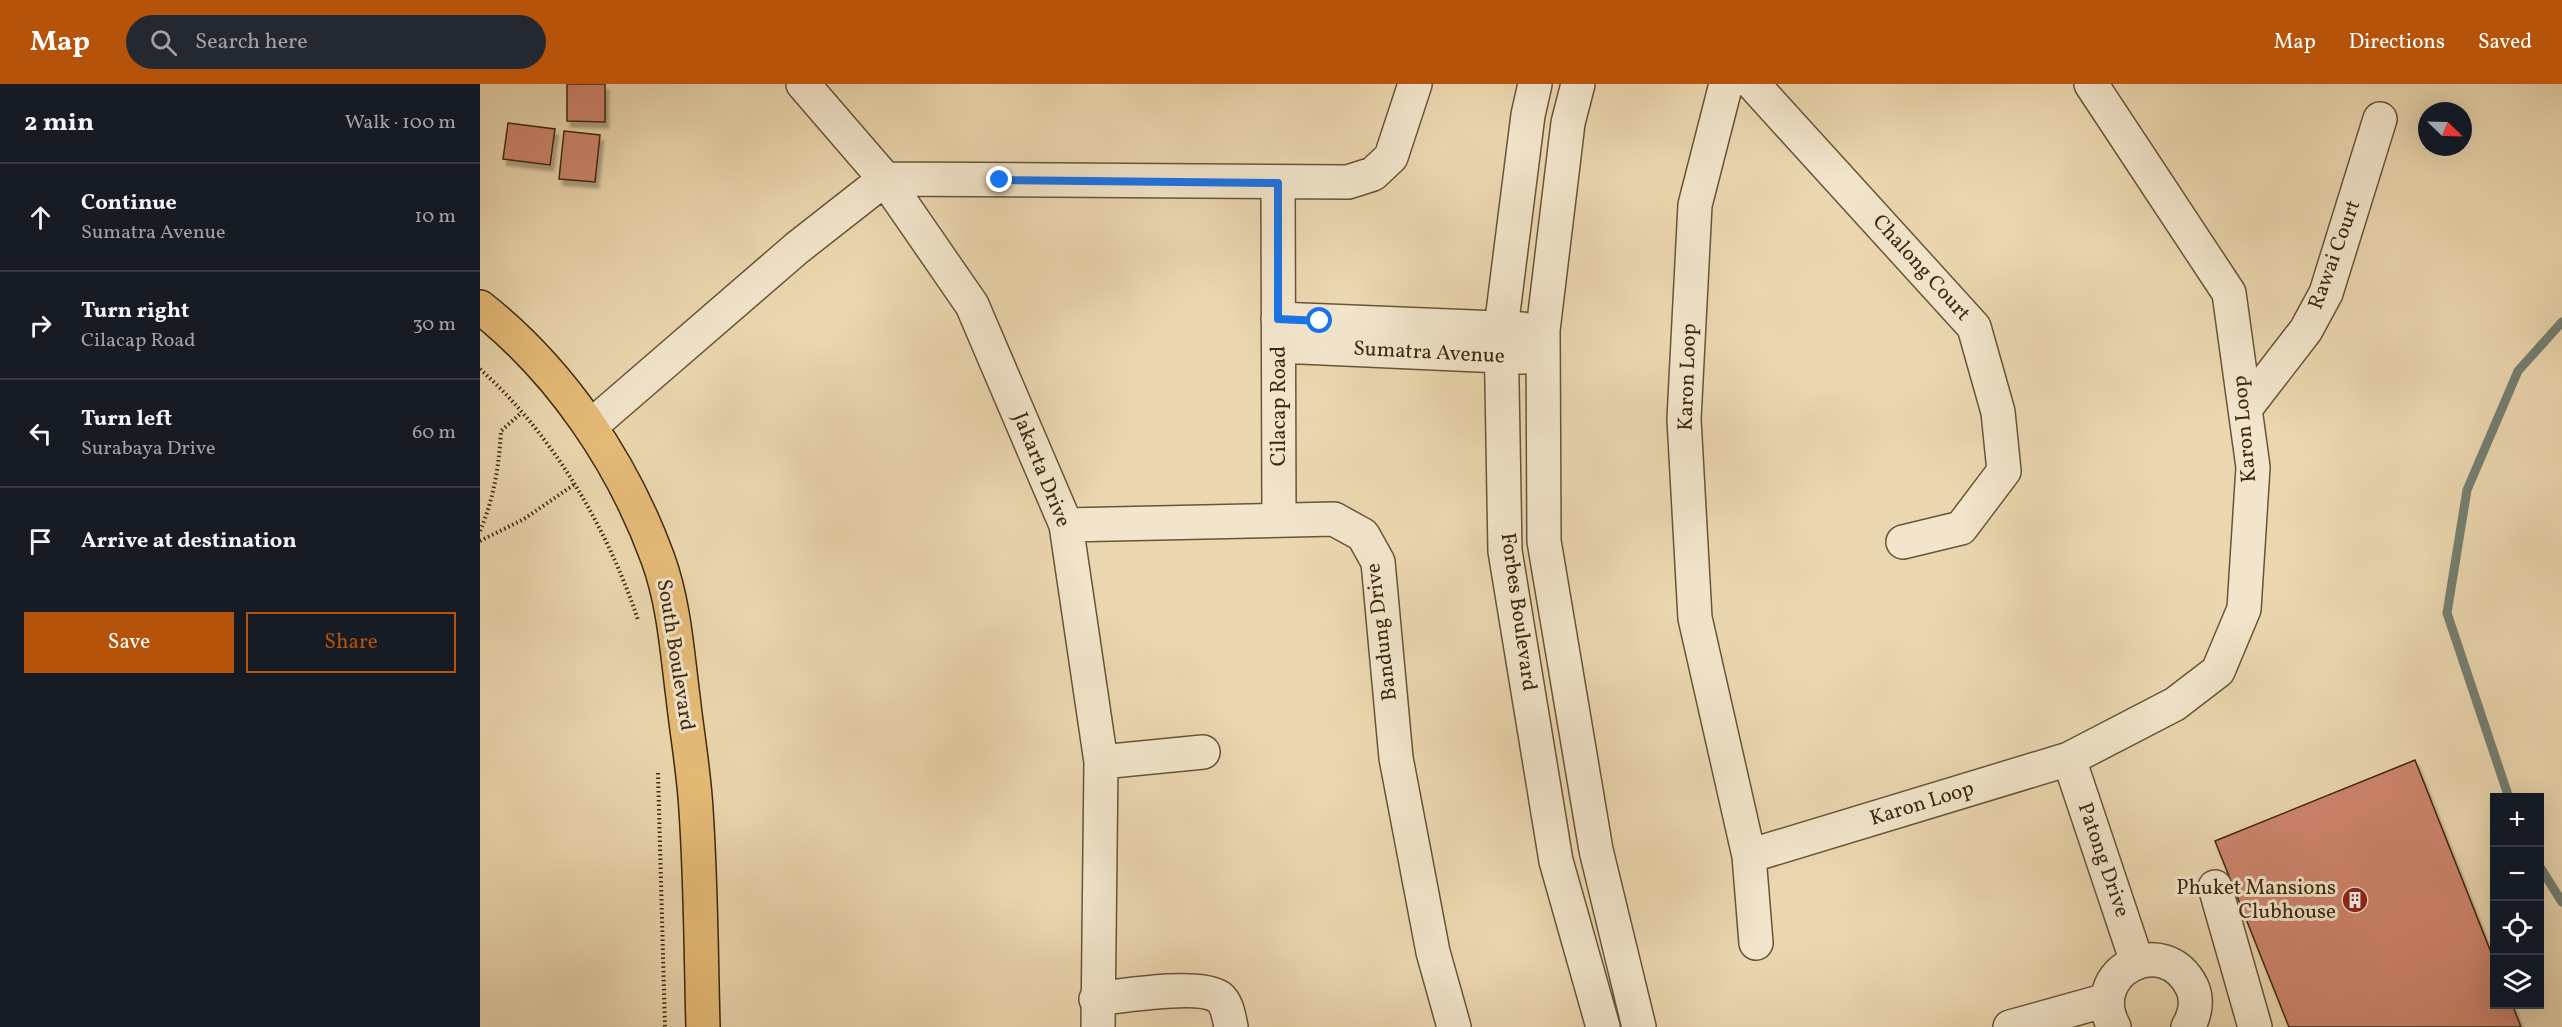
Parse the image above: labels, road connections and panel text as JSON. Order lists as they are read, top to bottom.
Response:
{
  "streets": {
    "main road": ["South Boulevard"],
    "street": [
      "Rawai Court",
      "Chalong Court",
      "Sumatra Avenue",
      "Karon Loop",
      "Cilacap Road",
      "Jakarta Drive",
      "Forbes Boulevard",
      "Bandung Drive",
      "Patong Drive"
    ]
  },
  "crossings": [
    ["Rawai Court", "Karon Loop"],
    ["Sumatra Avenue", "Cilacap Road"],
    ["Sumatra Avenue", "Forbes Boulevard"],
    ["Karon Loop", "Patong Drive"],
    ["Cilacap Road", "Bandung Drive"],
    ["Jakarta Drive", "Bandung Drive"]
  ],
  "places": {
    "building": ["Phuket Mansions Clubhouse"]
  },
  "north": "bottom right",
  "page": {
    "header": "Map",
    "search": "Search here",
    "nav": ["Map", "Directions", "Saved"],
    "heading": ["2 min", "Walk · 100 m"],
    "list": [
      ["Continue", "Sumatra Avenue", "10 m"],
      ["Turn right", "Cilacap Road", "30 m"],
      ["Turn left", "Surabaya Drive", "60 m"],
      "Arrive at destination"
    ],
    "buttons": ["Save", "Share"],
    "map_buttons": ["+", "−"]
  }
}
